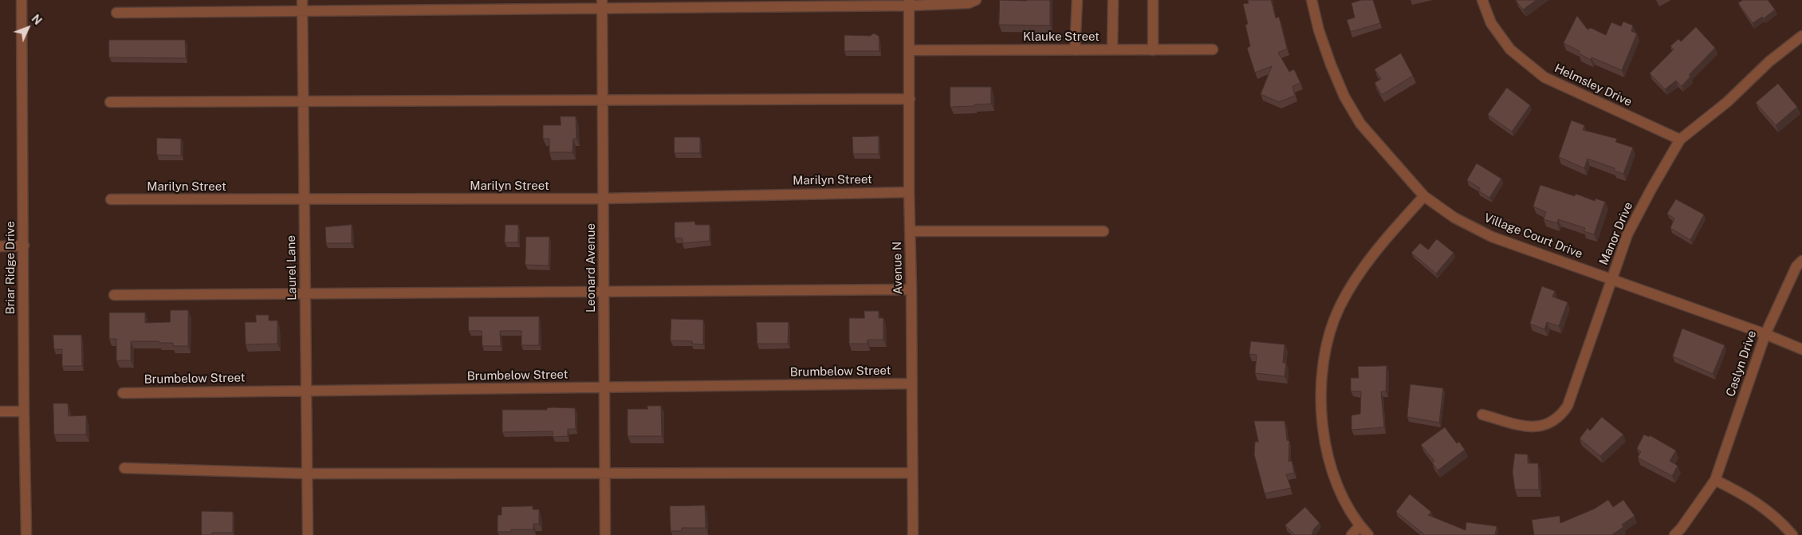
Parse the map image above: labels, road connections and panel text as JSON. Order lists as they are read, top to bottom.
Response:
{
  "streets": {
    "street": [
      "Klauke Street",
      "Helmsley Drive",
      "Marilyn Street",
      "Manor Drive",
      "Village Court Drive",
      "Briar Ridge Drive",
      "Laurel Lane",
      "Leonard Avenue",
      "Avenue N",
      "Caslyn Drive",
      "Brumbelow Street"
    ]
  },
  "crossings": [
    ["Klauke Street", "Avenue N"],
    ["Helmsley Drive", "Manor Drive"],
    ["Marilyn Street", "Laurel Lane"],
    ["Marilyn Street", "Leonard Avenue"],
    ["Marilyn Street", "Avenue N"],
    ["Manor Drive", "Village Court Drive"],
    ["Village Court Drive", "Caslyn Drive"],
    ["Laurel Lane", "Brumbelow Street"],
    ["Leonard Avenue", "Brumbelow Street"],
    ["Avenue N", "Brumbelow Street"]
  ],
  "north": "top right"
}
